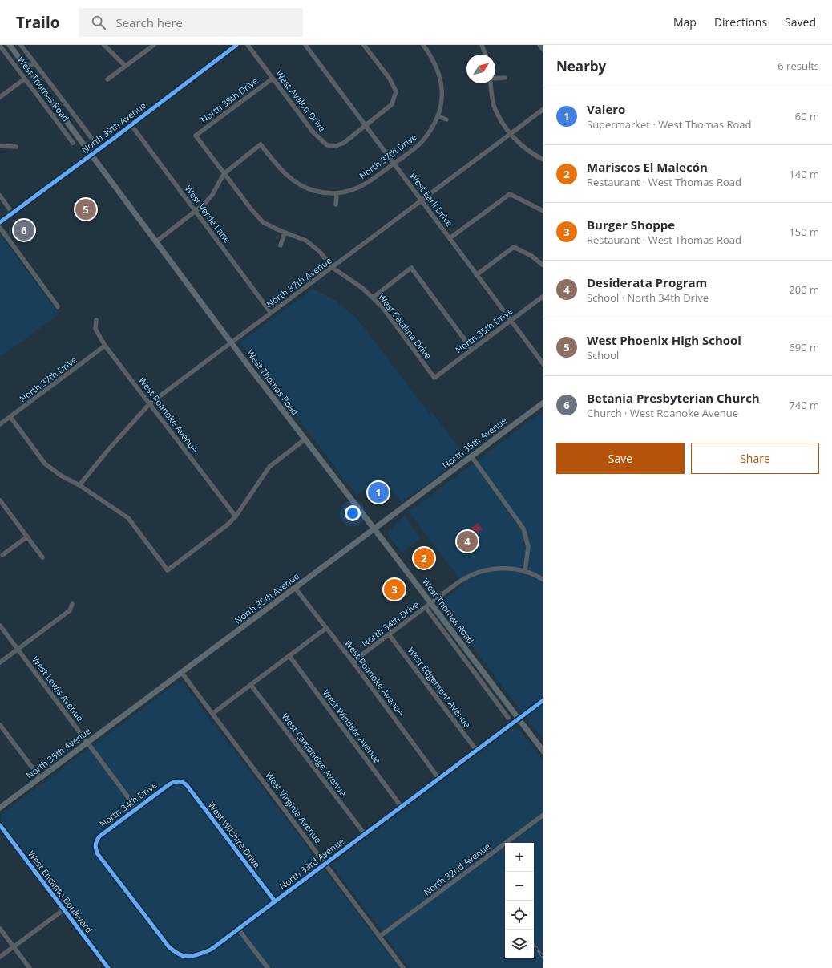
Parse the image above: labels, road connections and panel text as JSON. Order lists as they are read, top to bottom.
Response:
{
  "streets": {
    "main road": ["West Thomas Road", "North 35th Avenue"],
    "street": [
      "North 38th Drive",
      "West Avalon Drive",
      "North 39th Avenue",
      "North 37th Drive",
      "West Earll Drive",
      "West Verde Lane",
      "North 37th Avenue",
      "West Catalina Drive",
      "North 35th Drive",
      "West Roanoke Avenue",
      "North 34th Drive",
      "West Edgemont Avenue",
      "West Lewis Avenue",
      "West Windsor Avenue",
      "West Cambridge Avenue",
      "West Virginia Avenue",
      "West Wilshire Drive",
      "North 33rd Avenue",
      "North 32nd Avenue",
      "West Encanto Boulevard"
    ]
  },
  "crossings": [
    ["West Thomas Road", "North 39th Avenue"],
    ["West Thomas Road", "North 37th Avenue"],
    ["West Thomas Road", "North 35th Avenue"],
    ["West Thomas Road", "North 34th Drive"],
    ["West Thomas Road", "North 33rd Avenue"],
    ["North 38th Drive", "West Avalon Drive"],
    ["North 38th Drive", "West Catalina Drive"],
    ["West Avalon Drive", "West Earll Drive"],
    ["North 39th Avenue", "West Verde Lane"],
    ["North 37th Drive", "West Earll Drive"],
    ["North 37th Drive", "West Catalina Drive"],
    ["North 37th Drive", "West Roanoke Avenue"],
    ["West Earll Drive", "North 37th Avenue"],
    ["West Earll Drive", "North 35th Drive"],
    ["West Verde Lane", "North 37th Avenue"],
    ["North 37th Avenue", "West Catalina Drive"],
    ["North 37th Avenue", "West Roanoke Avenue"],
    ["West Catalina Drive", "North 35th Drive"],
    ["West Roanoke Avenue", "North 35th Avenue"],
    ["West Roanoke Avenue", "North 34th Drive"],
    ["West Roanoke Avenue", "North 33rd Avenue"],
    ["North 35th Avenue", "West Lewis Avenue"],
    ["North 35th Avenue", "West Virginia Avenue"],
    ["North 34th Drive", "West Edgemont Avenue"],
    ["North 34th Drive", "West Lewis Avenue"],
    ["North 34th Drive", "West Wilshire Drive"],
    ["North 34th Drive", "North 33rd Avenue"],
    ["West Edgemont Avenue", "North 33rd Avenue"],
    ["West Windsor Avenue", "North 33rd Avenue"],
    ["West Cambridge Avenue", "North 33rd Avenue"],
    ["West Virginia Avenue", "North 33rd Avenue"],
    ["West Virginia Avenue", "North 32nd Avenue"],
    ["West Wilshire Drive", "North 33rd Avenue"]
  ],
  "north": "top right",
  "page": {
    "header": "Trailo",
    "search": "Search here",
    "nav": ["Map", "Directions", "Saved"],
    "heading": ["Nearby", "6 results"],
    "list": [
      {
        "mark": "1",
        "name": "Valero",
        "note": "Supermarket · West Thomas Road",
        "value": "60 m"
      },
      {
        "mark": "2",
        "name": "Mariscos El Malecón",
        "note": "Restaurant · West Thomas Road",
        "value": "140 m"
      },
      {
        "mark": "3",
        "name": "Burger Shoppe",
        "note": "Restaurant · West Thomas Road",
        "value": "150 m"
      },
      {
        "mark": "4",
        "name": "Desiderata Program",
        "note": "School · North 34th Drive",
        "value": "200 m"
      },
      {
        "mark": "5",
        "name": "West Phoenix High School",
        "note": "School",
        "value": "690 m"
      },
      {
        "mark": "6",
        "name": "Betania Presbyterian Church",
        "note": "Church · West Roanoke Avenue",
        "value": "740 m"
      }
    ],
    "pins": [
      "5",
      "6",
      "1",
      "4",
      "2",
      "3"
    ],
    "buttons": ["Save", "Share"],
    "map_buttons": ["+", "−"]
  }
}
